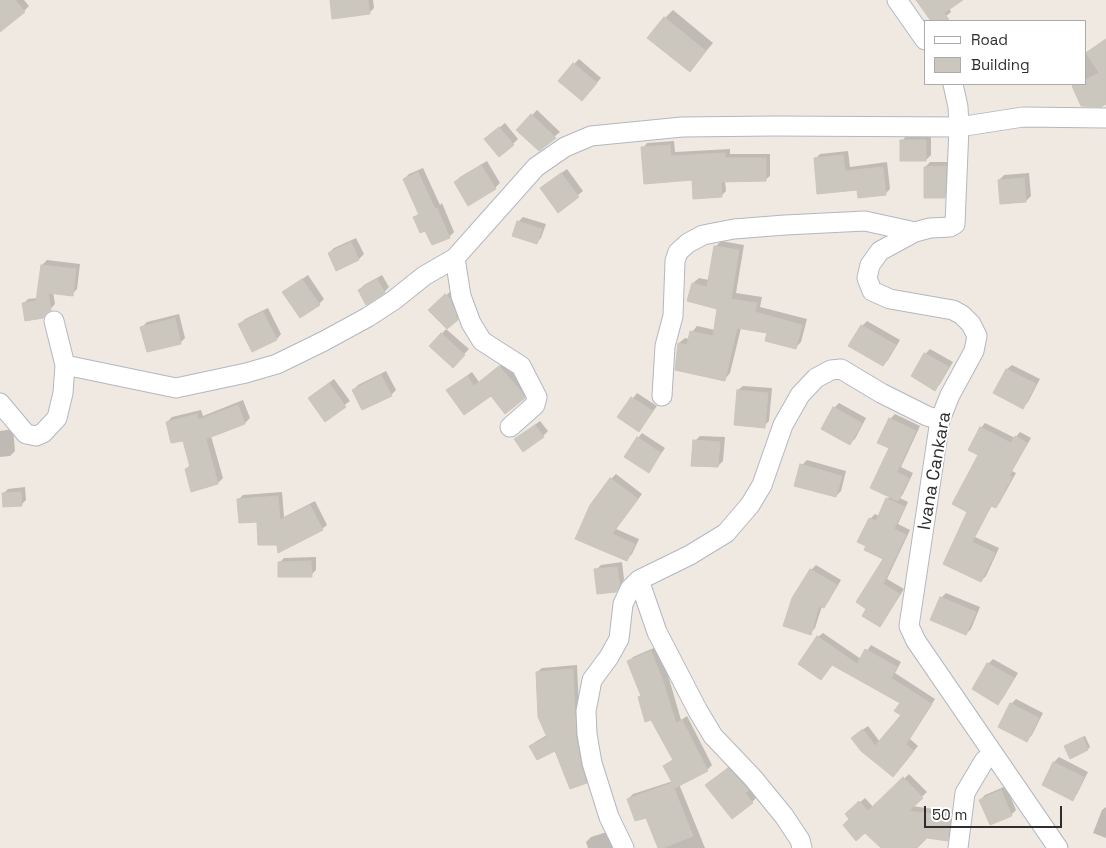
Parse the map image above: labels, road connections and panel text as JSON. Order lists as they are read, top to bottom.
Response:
{
  "streets": {
    "street": ["Ivana Cankara"]
  },
  "legend": ["Road", "Building"],
  "scale_bar": "50 m"
}
